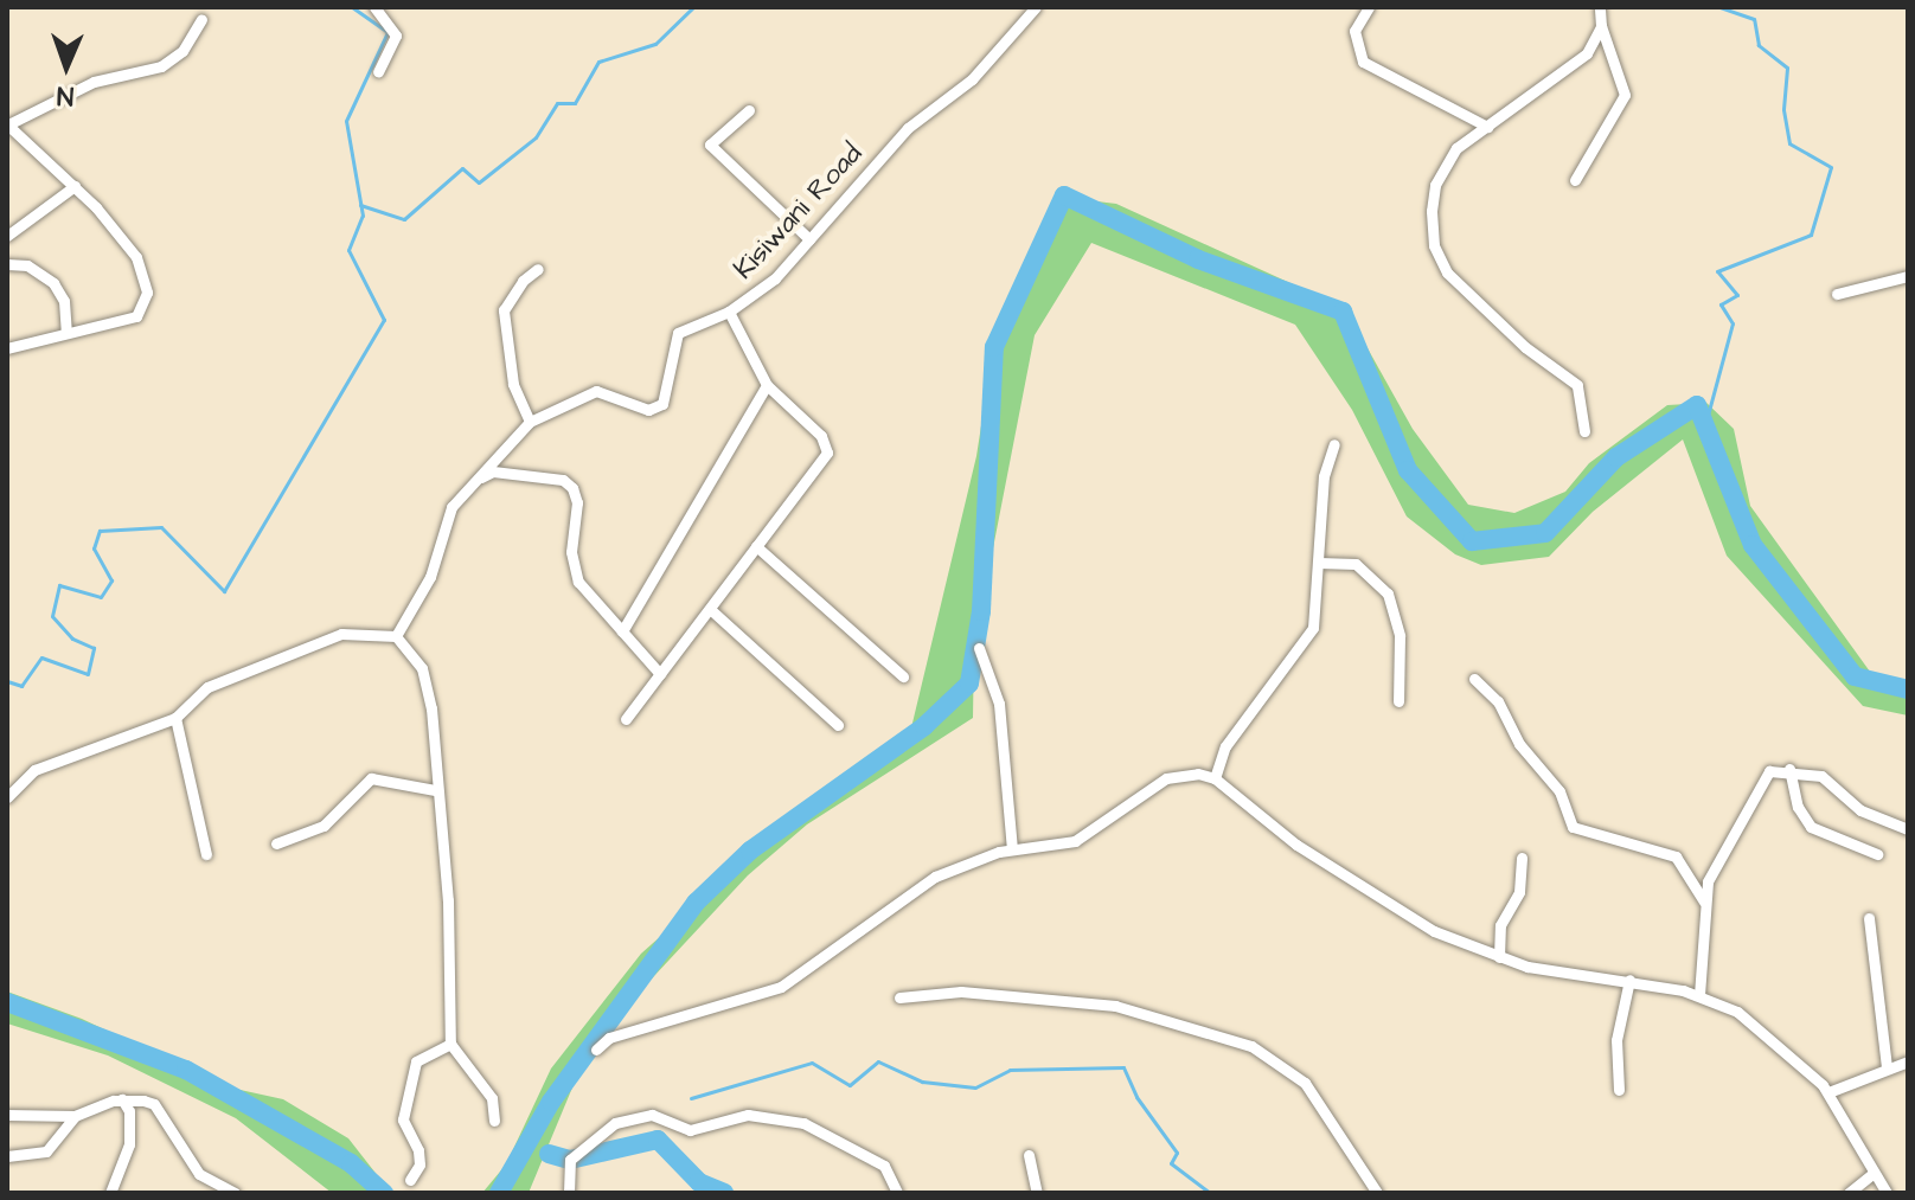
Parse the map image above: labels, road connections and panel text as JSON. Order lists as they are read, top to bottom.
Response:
{
  "streets": {
    "street": ["Kisiwani Road"]
  },
  "north": "bottom"
}
